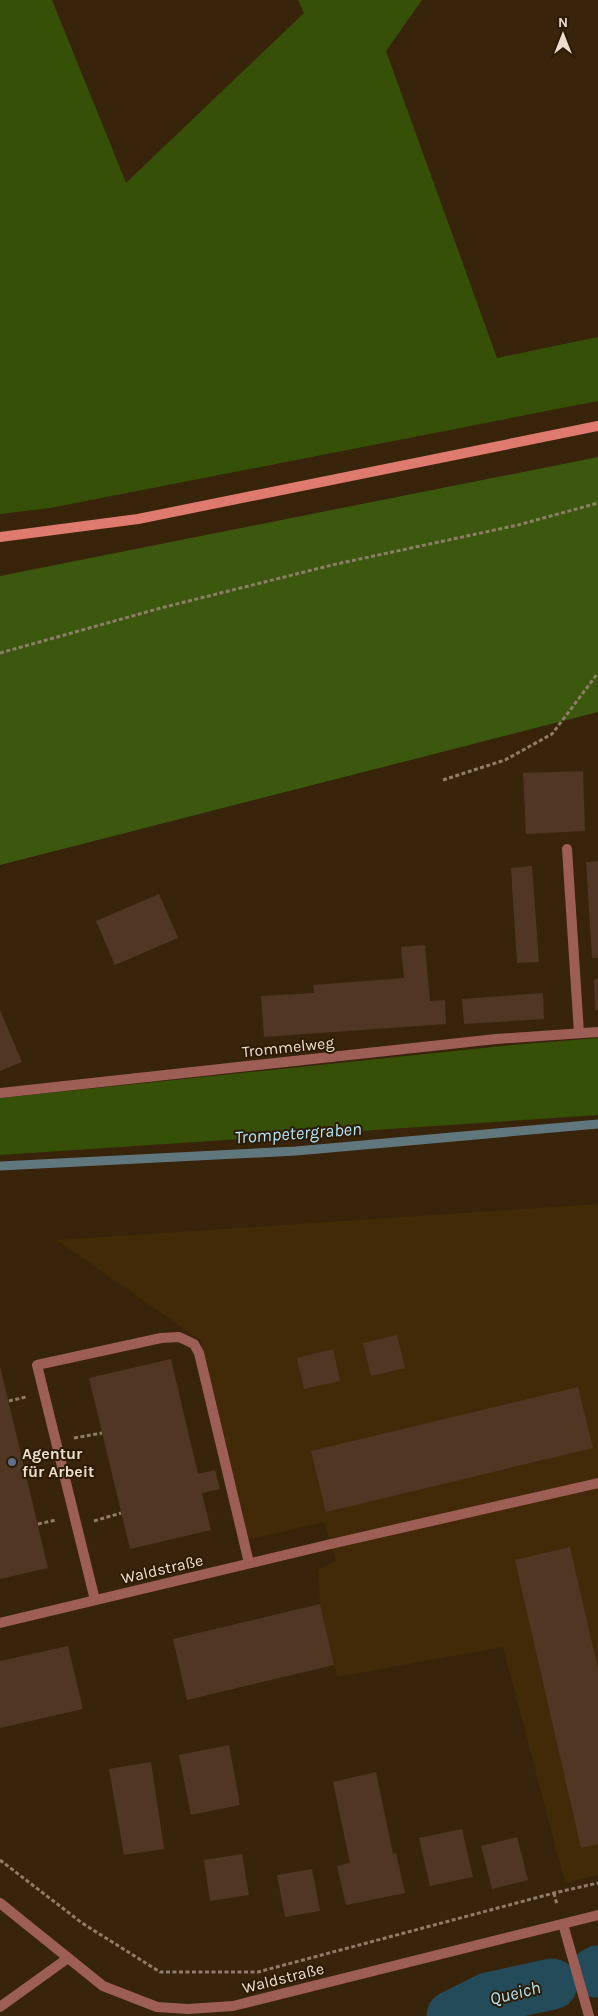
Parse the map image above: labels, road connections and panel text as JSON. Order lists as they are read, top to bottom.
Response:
{
  "streets": {
    "street": ["Trommelweg", "Waldstraße"]
  },
  "water": ["Trompetergraben", "Queich"],
  "places": ["Agentur für Arbeit"],
  "north": "top"
}
